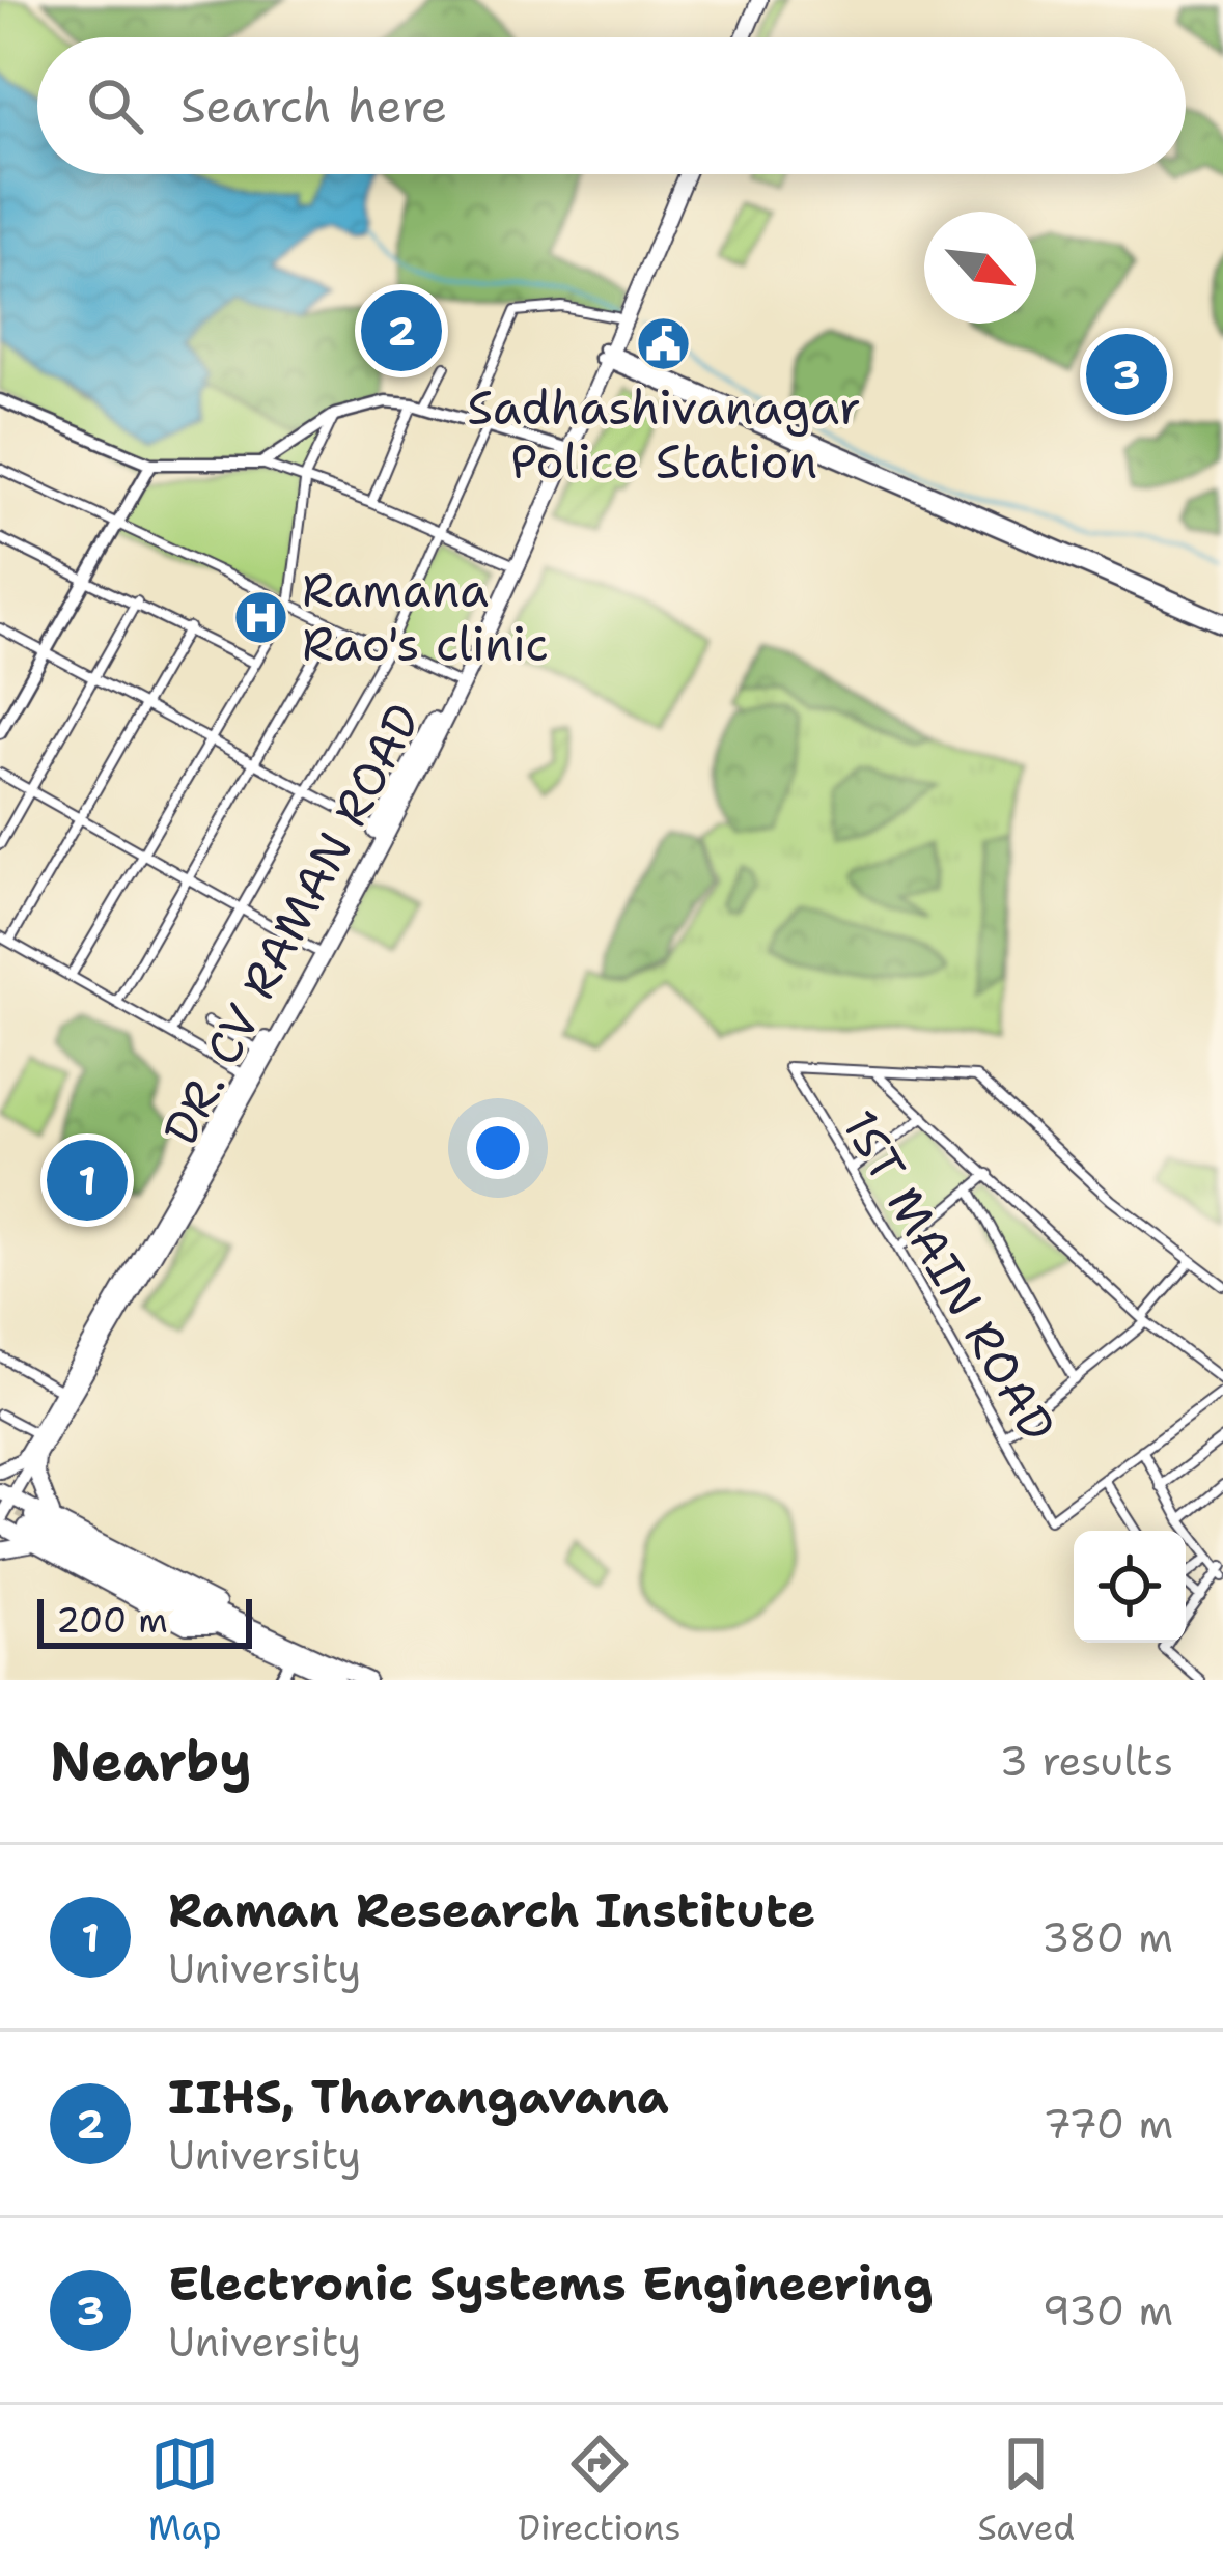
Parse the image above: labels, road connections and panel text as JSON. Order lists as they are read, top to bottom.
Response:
{
  "streets": {
    "highway": ["DR. CV RAMAN ROAD"],
    "street": ["1ST MAIN ROAD"]
  },
  "places": {
    "public building": ["Sadhashivanagar Police Station"],
    "hospital": ["Ramana Rao's clinic"]
  },
  "scale_bar": "200 m",
  "north": "bottom right",
  "page": {
    "search": "Search here",
    "pins": ["2", "3", "1"],
    "scale": "200 m",
    "heading": ["Nearby", "3 results"],
    "list": [
      {
        "mark": "1",
        "name": "Raman Research Institute",
        "note": "University",
        "value": "380 m"
      },
      {
        "mark": "2",
        "name": "IIHS, Tharangavana",
        "note": "University",
        "value": "770 m"
      },
      {
        "mark": "3",
        "name": "Electronic Systems Engineering",
        "note": "University",
        "value": "930 m"
      }
    ],
    "nav": ["Map", "Directions", "Saved"]
  }
}
